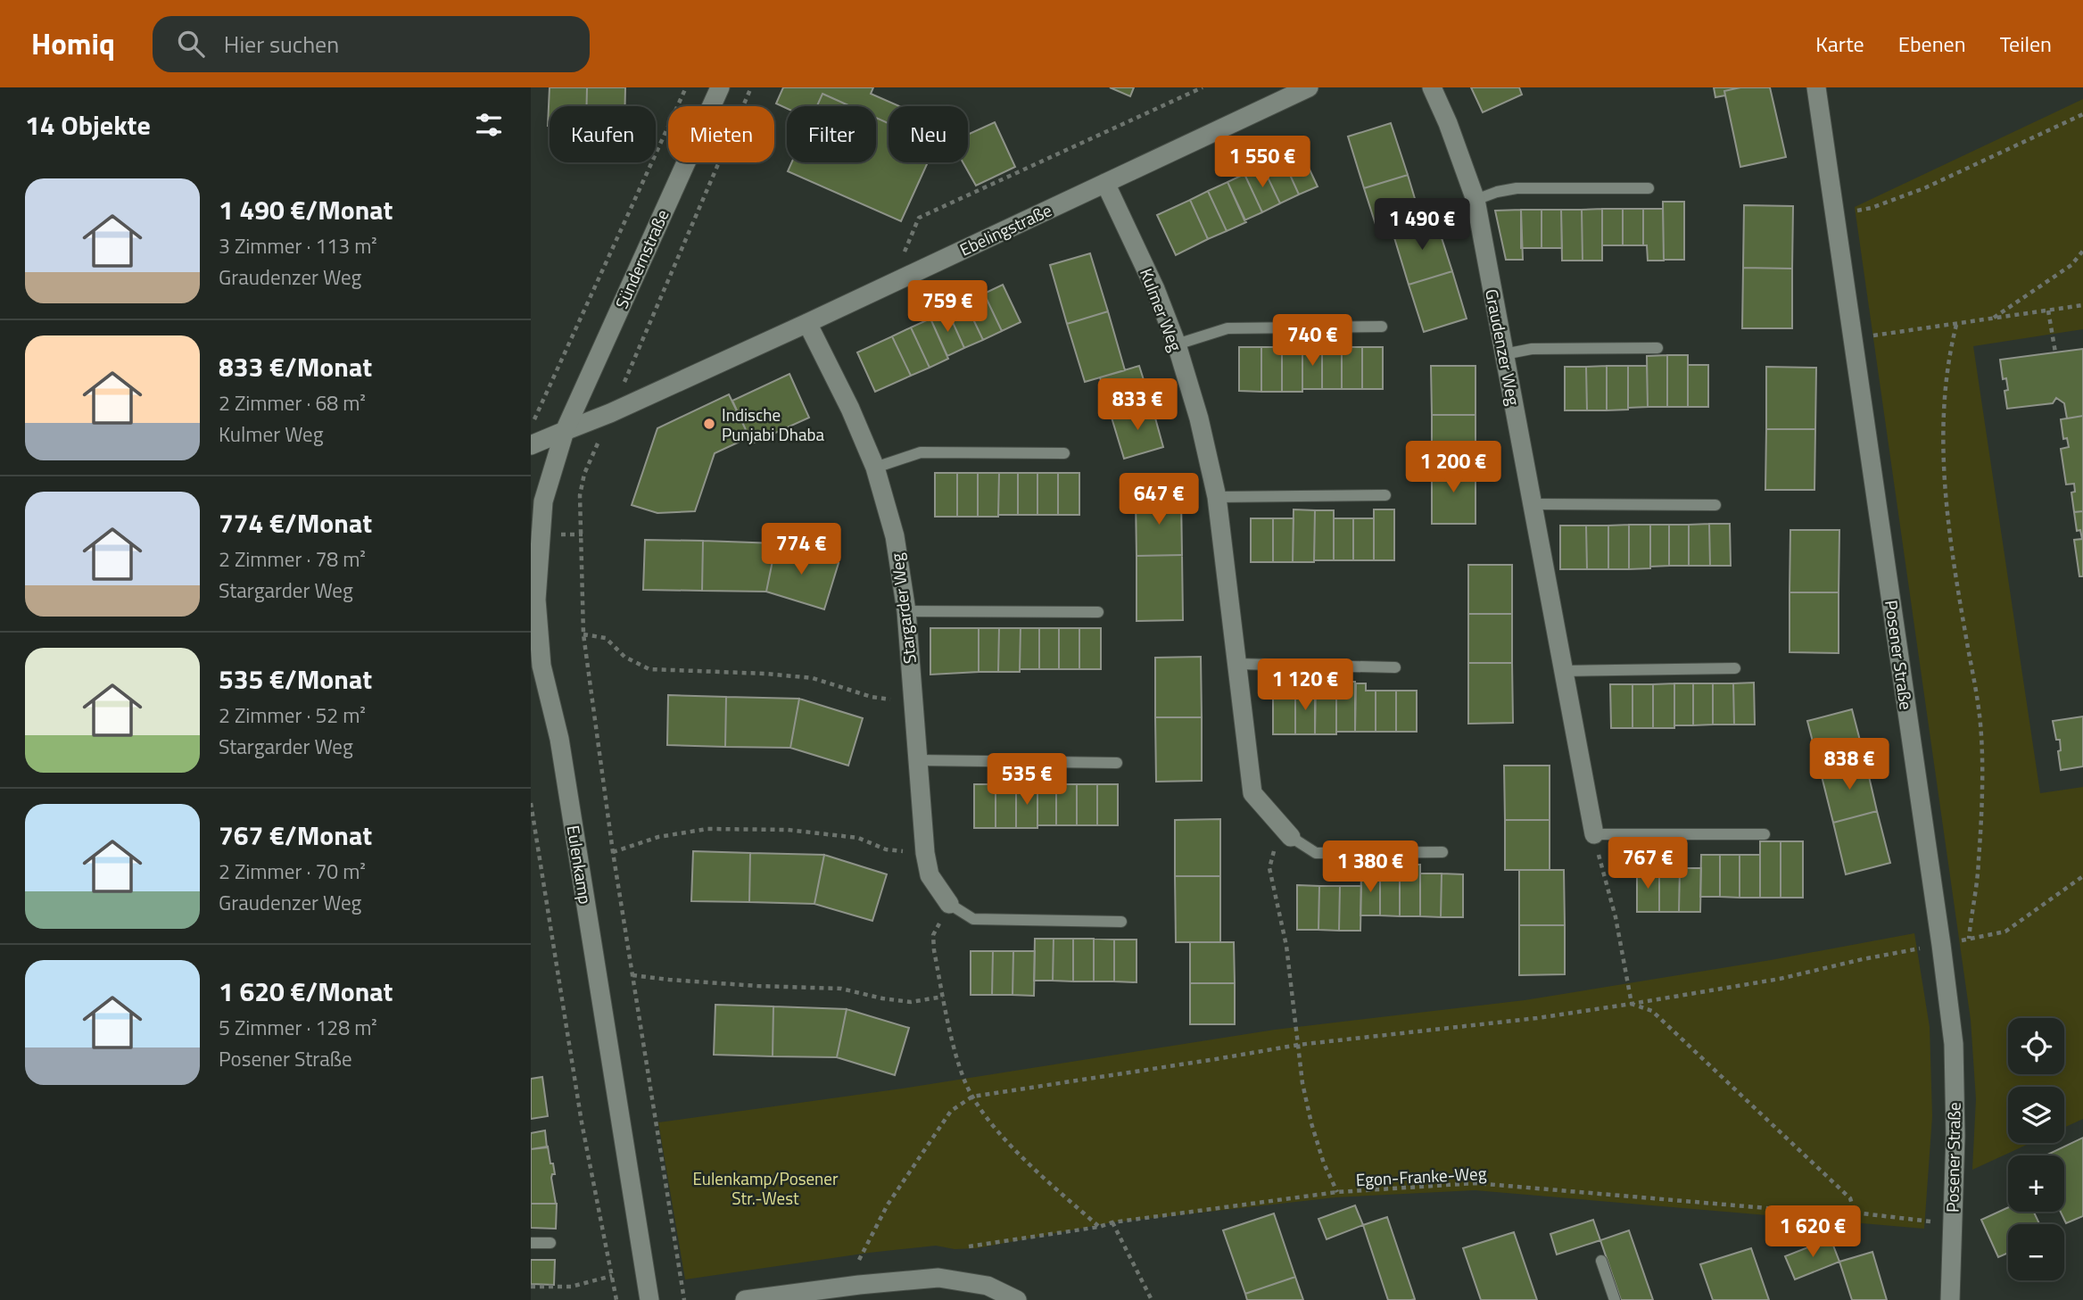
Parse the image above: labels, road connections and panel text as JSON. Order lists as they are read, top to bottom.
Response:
{
  "streets": {
    "street": [
      "Ebelingstraße",
      "Sündernstraße",
      "Kulmer Weg",
      "Graudenzer Weg",
      "Stargarder Weg",
      "Posener Straße",
      "Eulenkamp"
    ],
    "path": ["Egon-Franke-Weg"]
  },
  "crossings": [
    ["Ebelingstraße", "Sündernstraße"],
    ["Ebelingstraße", "Kulmer Weg"],
    ["Ebelingstraße", "Stargarder Weg"],
    ["Ebelingstraße", "Eulenkamp"],
    ["Sündernstraße", "Eulenkamp"],
    ["Posener Straße", "Egon-Franke-Weg"]
  ],
  "parks": ["Eulenkamp/Posener Str.-West"],
  "places": ["Indische Punjabi Dhaba"],
  "page": {
    "header": "Homiq",
    "search": "Hier suchen",
    "nav": ["Karte", "Ebenen", "Teilen"],
    "heading": "14 Objekte",
    "chip": [
      "Kaufen",
      "Mieten",
      "Filter",
      "Neu"
    ],
    "price": [
      "1 550 €",
      "1 490 €",
      "759 €",
      "740 €",
      "833 €",
      "1 200 €",
      "647 €",
      "774 €",
      "1 120 €",
      "838 €",
      "535 €",
      "767 €",
      "1 380 €",
      "1 620 €"
    ],
    "list": [
      {
        "name": "1 490 €/Monat",
        "note": "3 Zimmer · 113 m² · Graudenzer Weg"
      },
      {
        "name": "833 €/Monat",
        "note": "2 Zimmer · 68 m² · Kulmer Weg"
      },
      {
        "name": "774 €/Monat",
        "note": "2 Zimmer · 78 m² · Stargarder Weg"
      },
      {
        "name": "535 €/Monat",
        "note": "2 Zimmer · 52 m² · Stargarder Weg"
      },
      {
        "name": "767 €/Monat",
        "note": "2 Zimmer · 70 m² · Graudenzer Weg"
      },
      {
        "name": "1 620 €/Monat",
        "note": "5 Zimmer · 128 m² · Posener Straße"
      }
    ],
    "map_buttons": ["+", "−"]
  }
}
